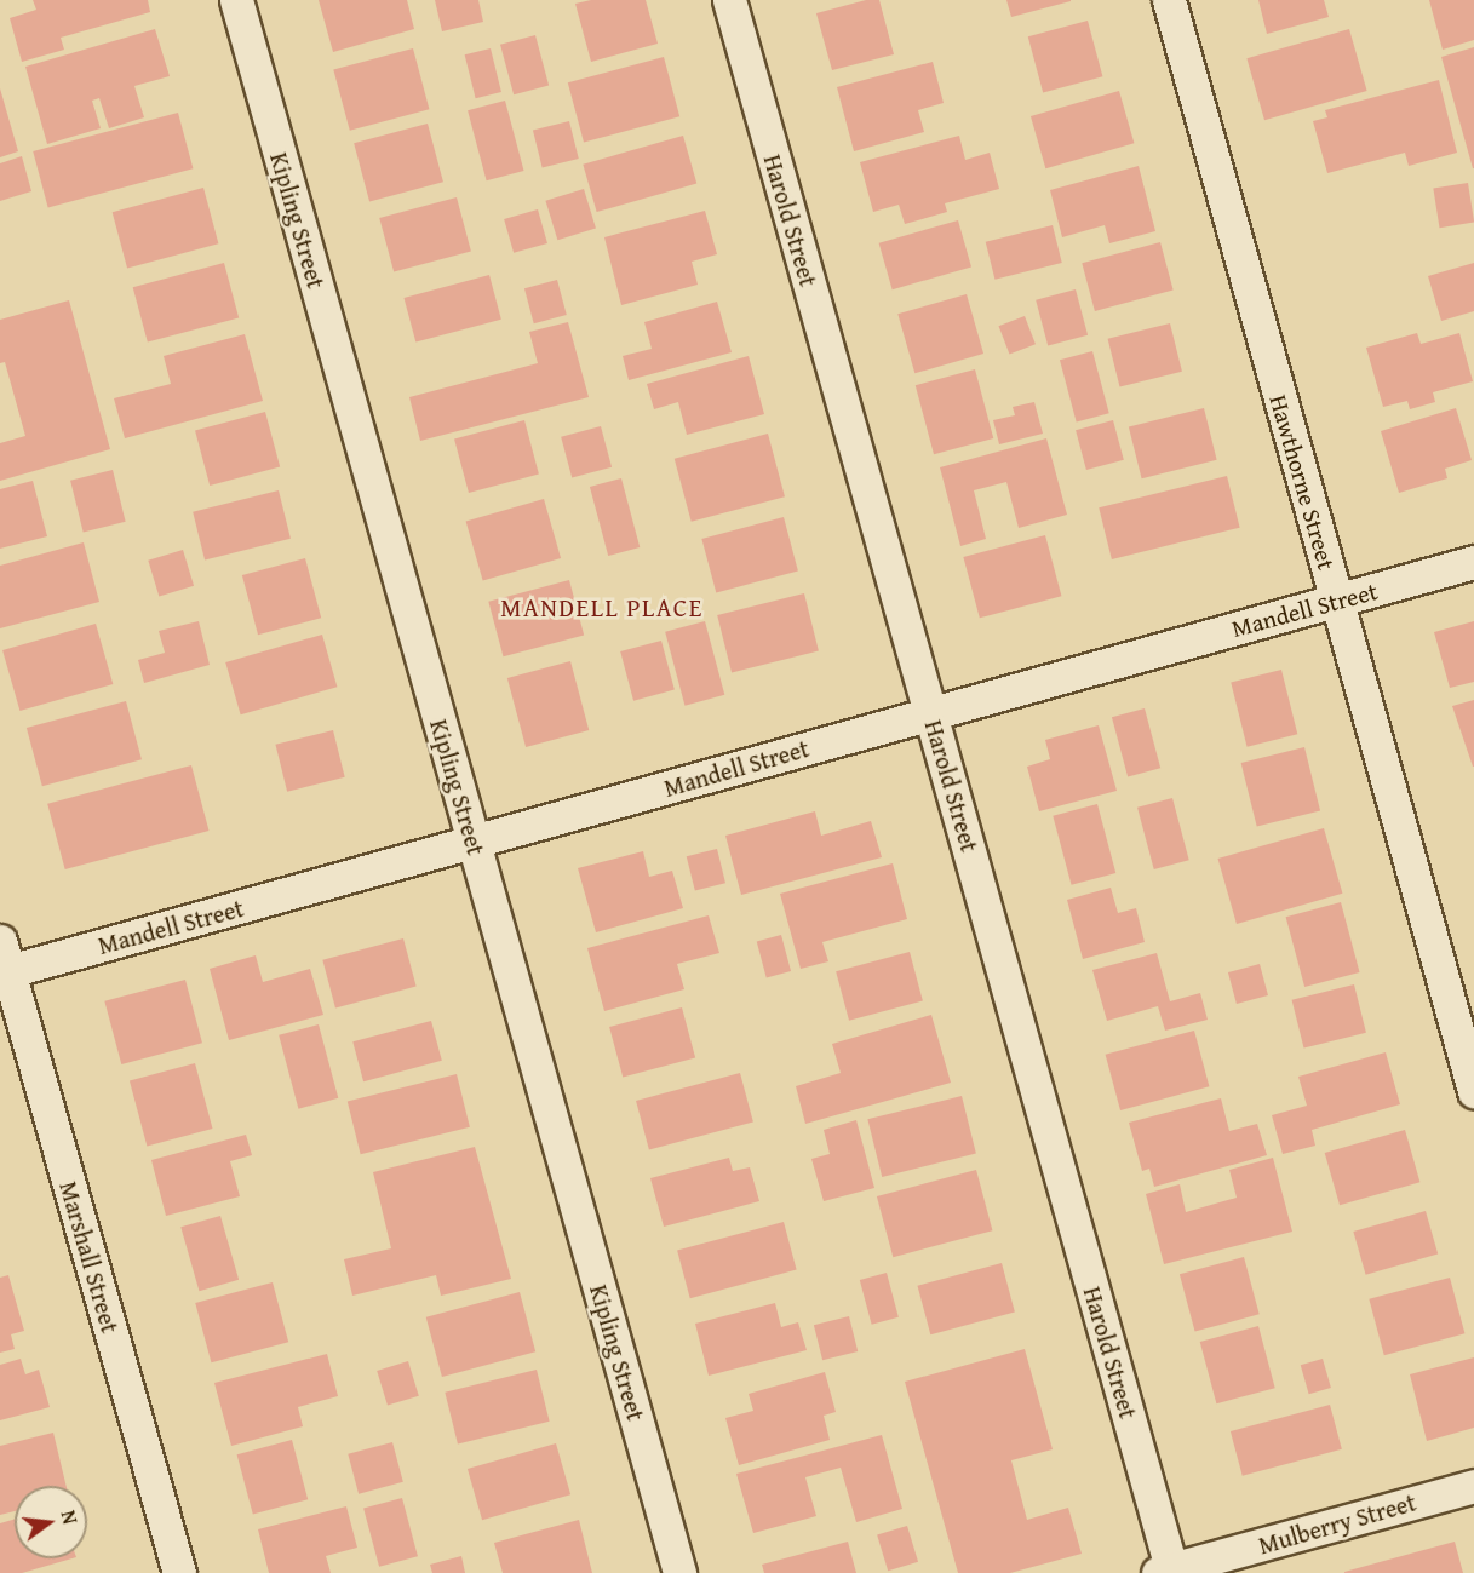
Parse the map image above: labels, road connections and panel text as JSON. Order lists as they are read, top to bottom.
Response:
{
  "streets": {
    "street": [
      "Kipling Street",
      "Harold Street",
      "Hawthorne Street",
      "Mandell Street",
      "Marshall Street",
      "Mulberry Street"
    ]
  },
  "crossings": [
    ["Kipling Street", "Mandell Street"],
    ["Harold Street", "Mandell Street"],
    ["Harold Street", "Mulberry Street"],
    ["Hawthorne Street", "Mandell Street"],
    ["Mandell Street", "Marshall Street"]
  ],
  "districts": ["MANDELL PLACE"],
  "north": "right"
}
